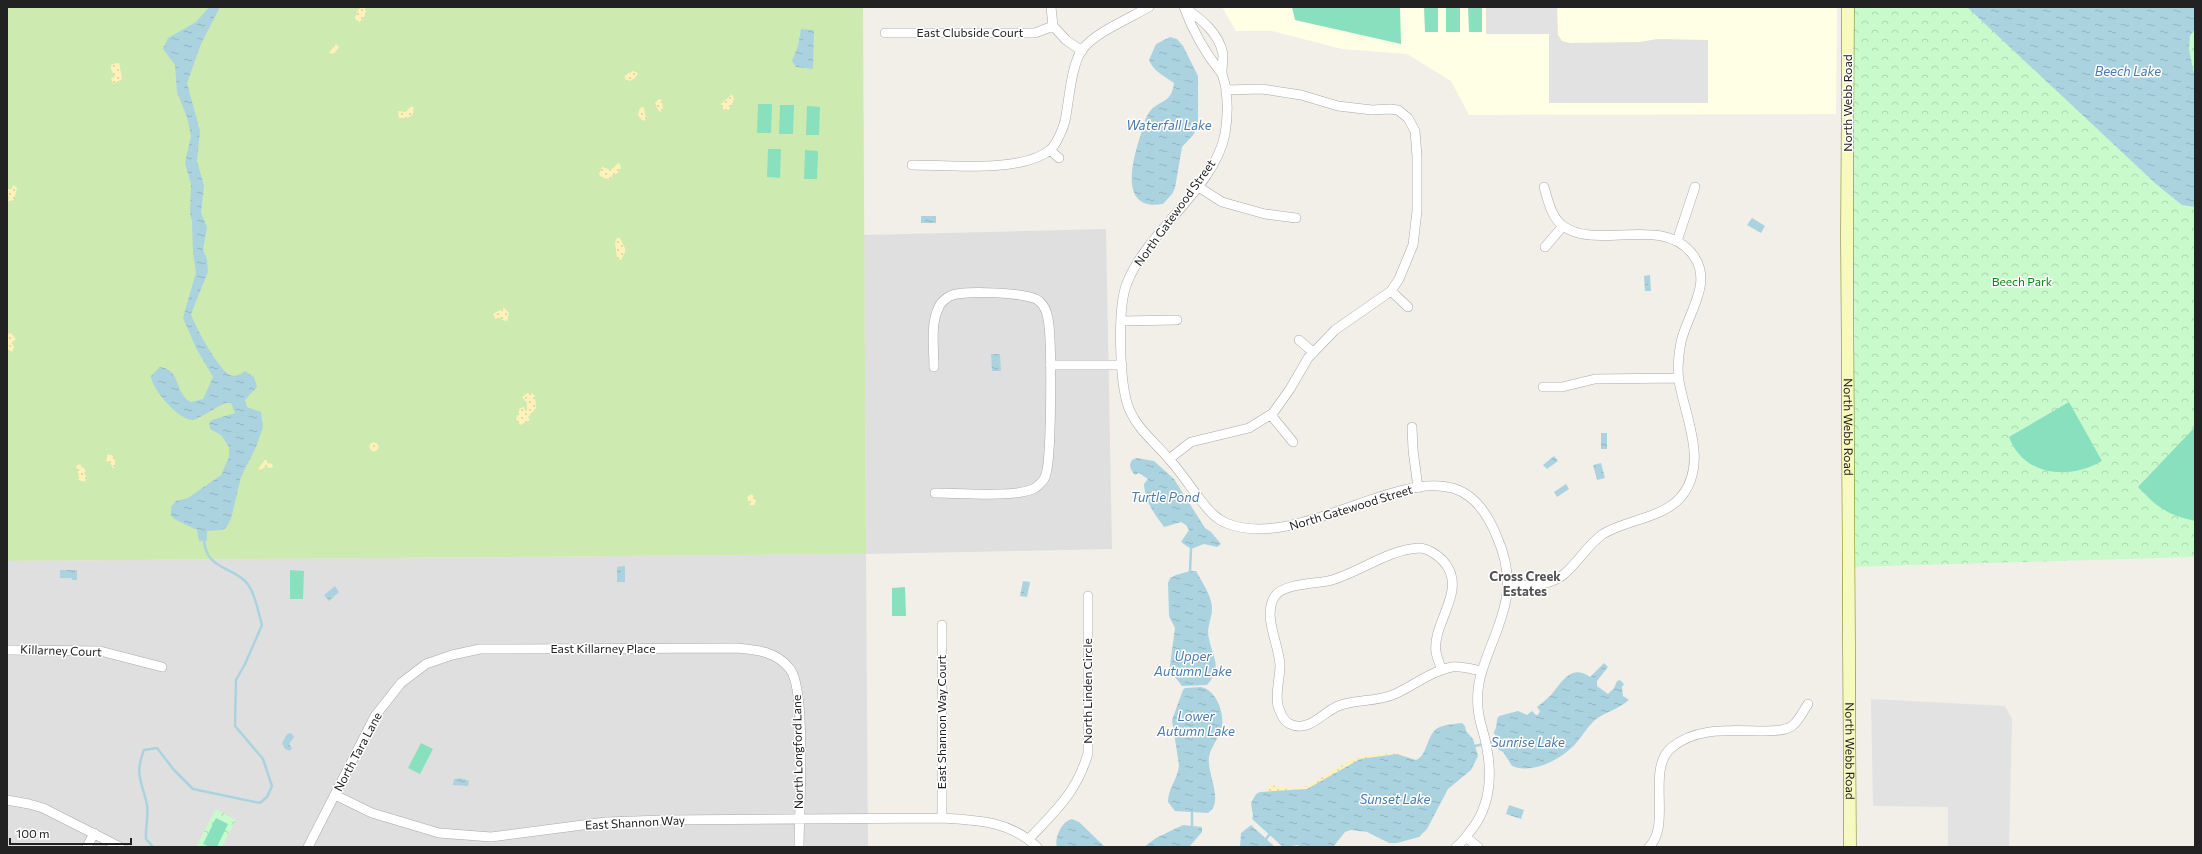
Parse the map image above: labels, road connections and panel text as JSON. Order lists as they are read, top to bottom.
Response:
{
  "streets": {
    "main road": ["North Webb Road"],
    "street": [
      "East Clubside Court",
      "North Gatewood Street",
      "East Killarney Place",
      "Killarney Court",
      "North Linden Circle",
      "East Shannon Way Court",
      "North Tara Lane",
      "North Longford Lane",
      "East Shannon Way"
    ]
  },
  "crossings": [
    ["East Killarney Place", "North Tara Lane"],
    ["East Killarney Place", "North Longford Lane"],
    ["North Linden Circle", "East Shannon Way"],
    ["East Shannon Way Court", "East Shannon Way"],
    ["North Tara Lane", "East Shannon Way"],
    ["North Longford Lane", "East Shannon Way"]
  ],
  "districts": ["Cross Creek Estates"],
  "water": [
    "Beech Lake",
    "Waterfall Lake",
    "Turtle Pond",
    "Upper Autumn Lake",
    "Lower Autumn Lake",
    "Sunrise Lake",
    "Sunset Lake"
  ],
  "parks": ["Beech Park"],
  "scale_bar": "100 m"
}
